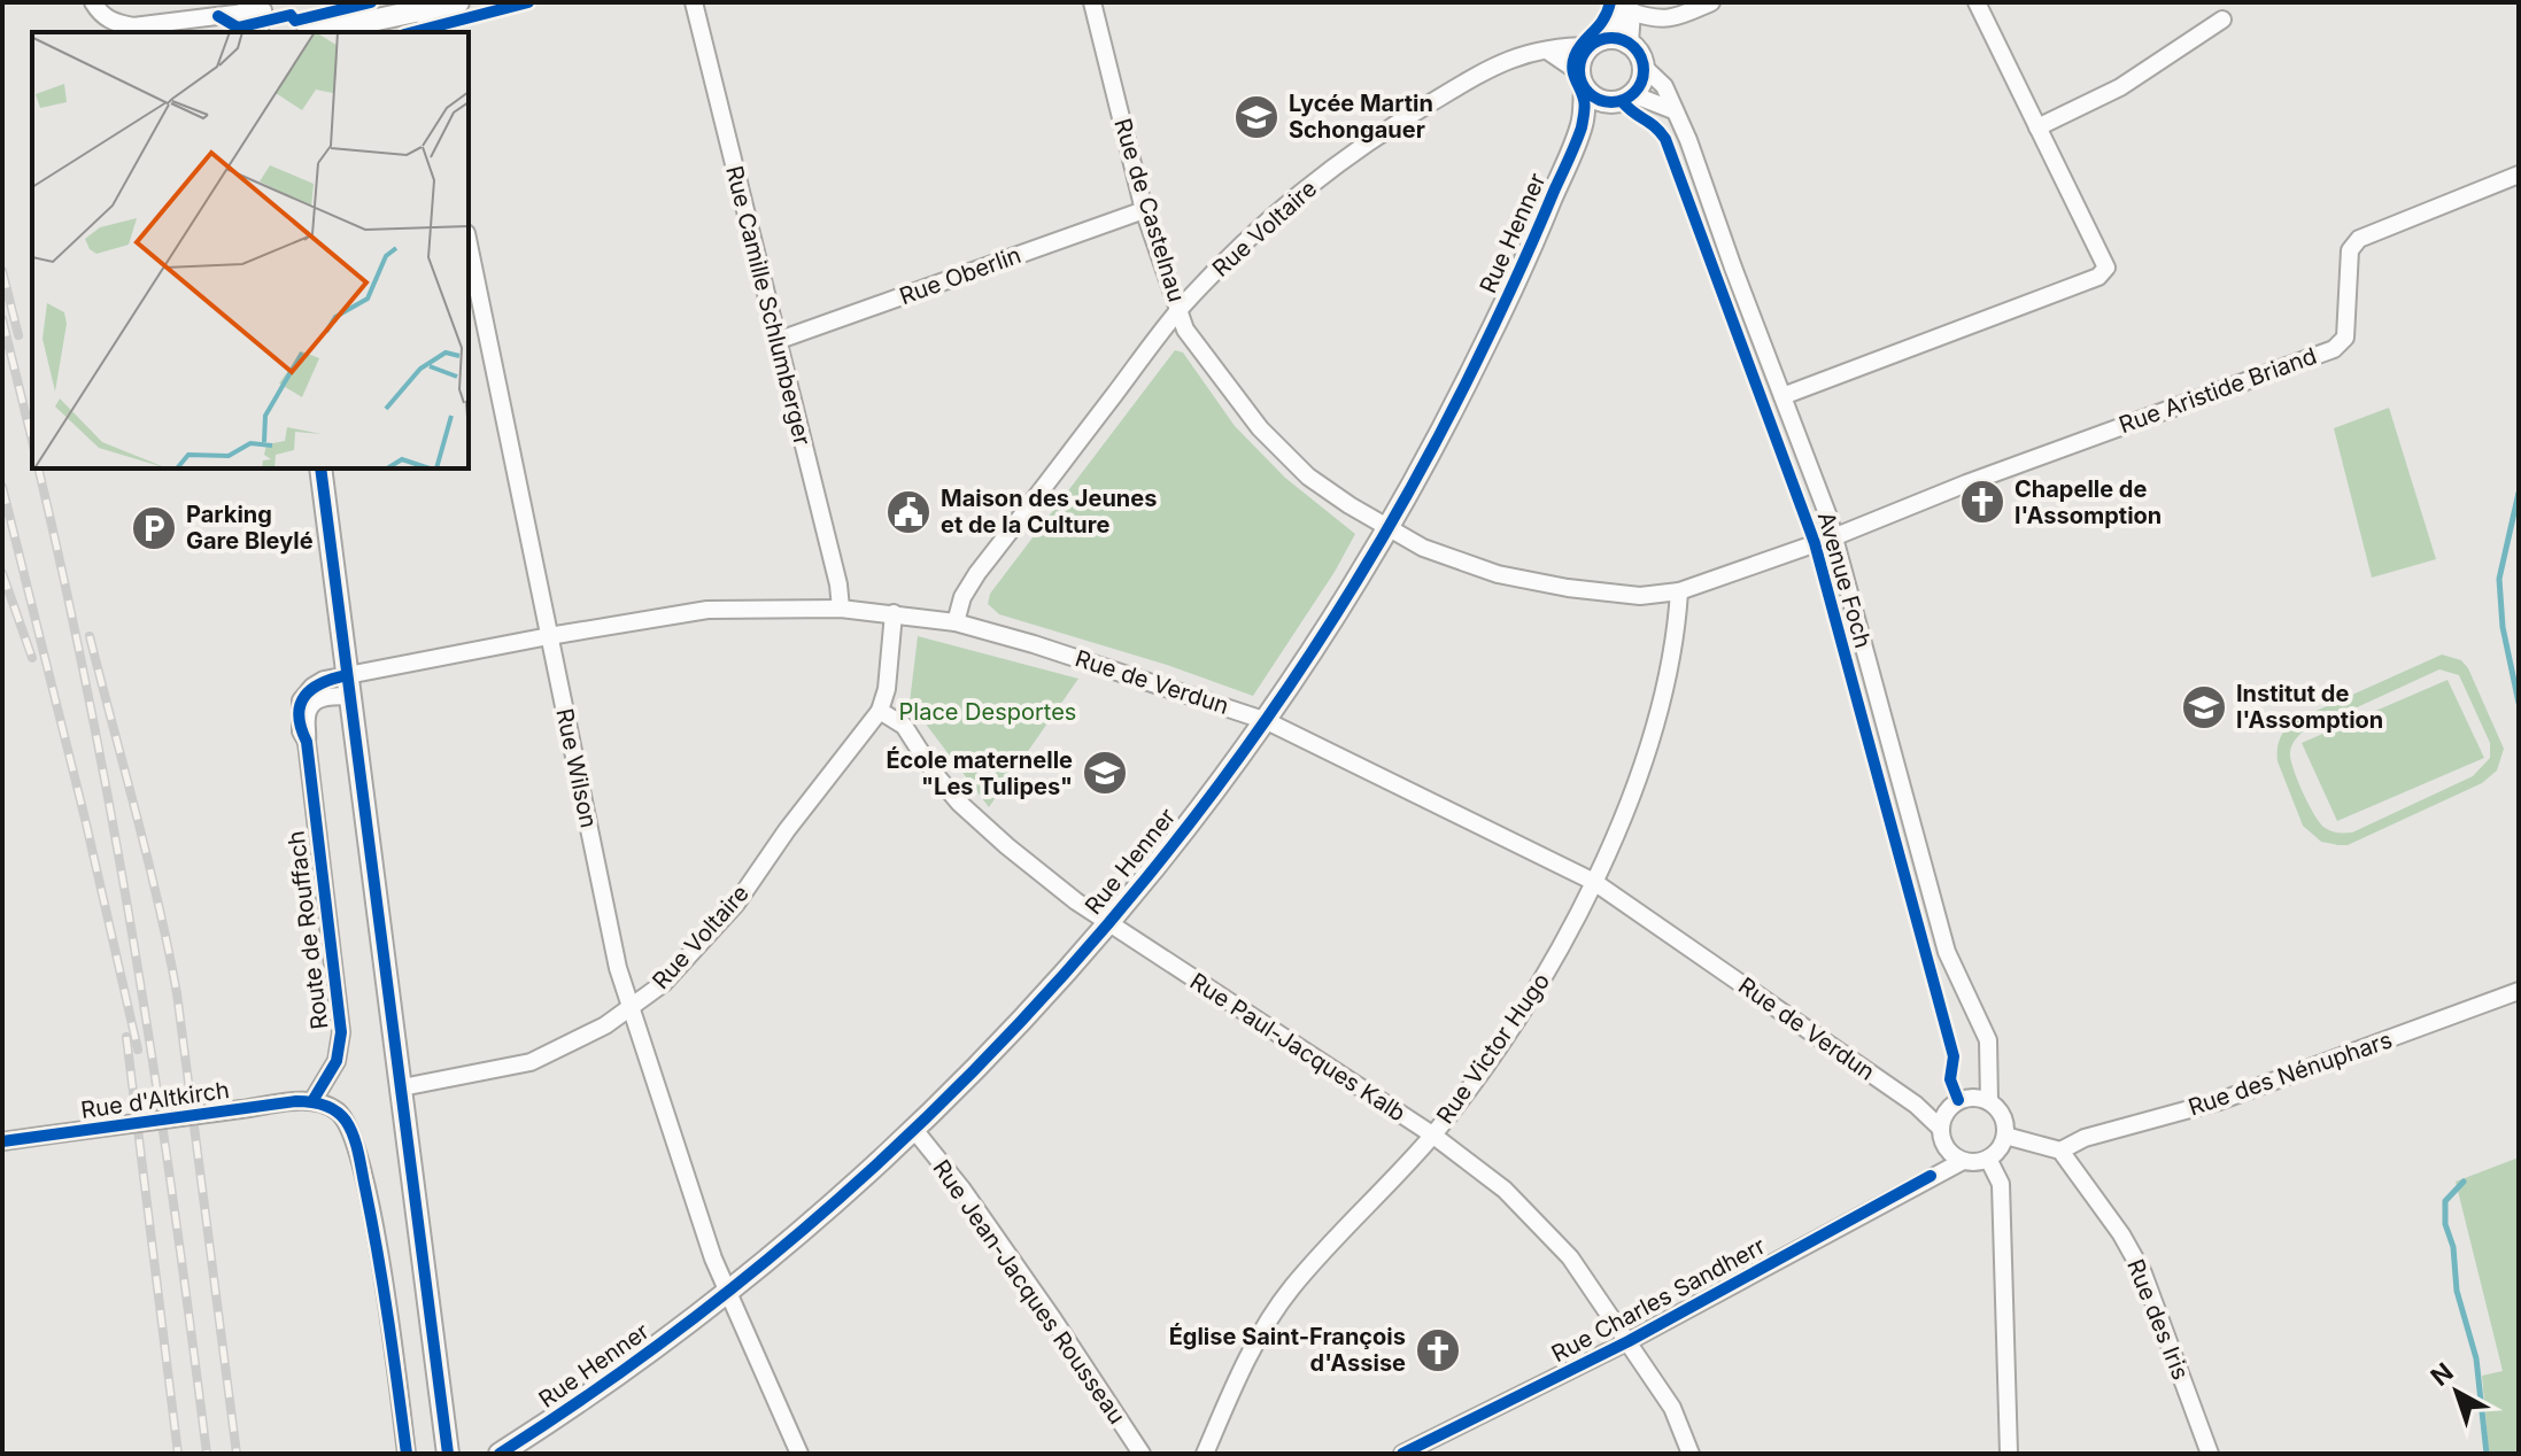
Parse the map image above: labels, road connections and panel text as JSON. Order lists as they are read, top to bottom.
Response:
{
  "streets": {
    "street": [
      "Rue de Castelnau",
      "Rue Voltaire",
      "Rue Henner",
      "Rue Oberlin",
      "Rue Camille Schlumberger",
      "Rue Aristide Briand",
      "Avenue Foch",
      "Rue de Verdun",
      "Rue Wilson",
      "Route de Rouffach",
      "Rue Paul-Jacques Kalb",
      "Rue Victor Hugo",
      "Rue des Nénuphars",
      "Rue d'Altkirch",
      "Rue Jean-Jacques Rousseau",
      "Rue Charles Sandherr",
      "Rue des Iris"
    ]
  },
  "crossings": [
    ["Rue de Castelnau", "Rue Voltaire"],
    ["Rue de Castelnau", "Rue Henner"],
    ["Rue de Castelnau", "Rue Oberlin"],
    ["Rue de Castelnau", "Rue Aristide Briand"],
    ["Rue de Castelnau", "Avenue Foch"],
    ["Rue de Castelnau", "Rue Victor Hugo"],
    ["Rue Voltaire", "Rue Henner"],
    ["Rue Voltaire", "Avenue Foch"],
    ["Rue Voltaire", "Rue de Verdun"],
    ["Rue Voltaire", "Rue Wilson"],
    ["Rue Henner", "Avenue Foch"],
    ["Rue Henner", "Rue de Verdun"],
    ["Rue Henner", "Rue Wilson"],
    ["Rue Henner", "Rue Paul-Jacques Kalb"],
    ["Rue Henner", "Rue Jean-Jacques Rousseau"],
    ["Rue Oberlin", "Rue Camille Schlumberger"],
    ["Rue Camille Schlumberger", "Rue de Verdun"],
    ["Rue Aristide Briand", "Avenue Foch"],
    ["Avenue Foch", "Rue de Verdun"],
    ["Avenue Foch", "Rue Charles Sandherr"],
    ["Rue de Verdun", "Rue Wilson"],
    ["Rue de Verdun", "Route de Rouffach"],
    ["Rue de Verdun", "Rue Victor Hugo"],
    ["Rue de Verdun", "Rue Charles Sandherr"],
    ["Route de Rouffach", "Rue d'Altkirch"],
    ["Rue Paul-Jacques Kalb", "Rue Victor Hugo"],
    ["Rue Paul-Jacques Kalb", "Rue Charles Sandherr"],
    ["Rue des Nénuphars", "Rue des Iris"]
  ],
  "parks": ["Place Desportes"],
  "places": {
    "school or university": ["Lycée Martin Schongauer", "Institut de l'Assomption", "École maternelle \"Les Tulipes\""],
    "church": ["Chapelle de l'Assomption", "Église Saint-François d'Assise"],
    "public building": ["Maison des Jeunes et de la Culture"],
    "parking": ["Parking Gare Bleylé"]
  },
  "north": "top left"
}
